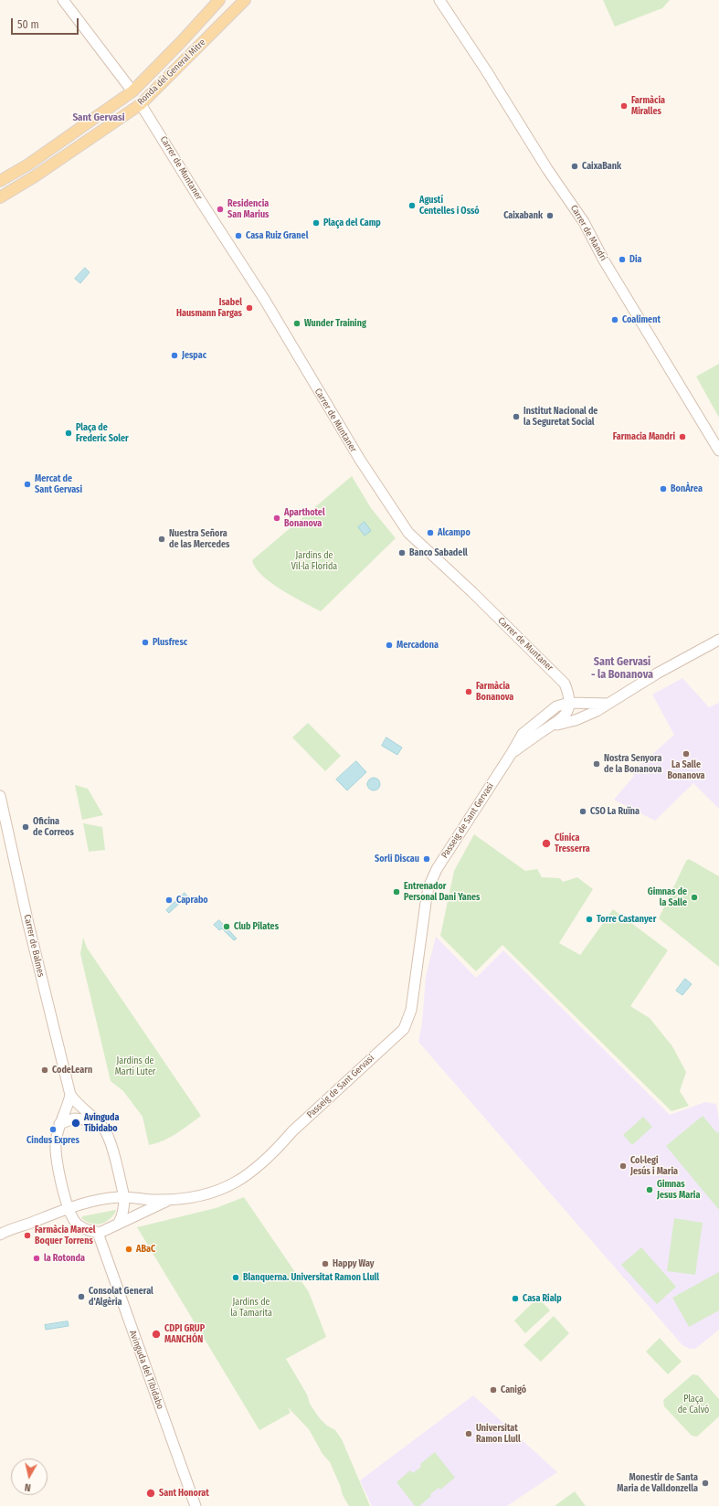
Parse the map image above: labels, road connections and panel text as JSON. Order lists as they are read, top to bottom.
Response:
{
  "streets": {
    "main road": ["Ronda del General Mitre"],
    "street": [
      "Carrer de Muntaner",
      "Carrer de Mandri",
      "Passeig de Sant Gervasi",
      "Carrer de Balmes",
      "Avinguda del Tibidabo"
    ]
  },
  "crossings": [
    ["Ronda del General Mitre", "Carrer de Muntaner"],
    ["Carrer de Muntaner", "Passeig de Sant Gervasi"]
  ],
  "districts": ["Sant Gervasi", "Sant Gervasi - la Bonanova"],
  "parks": [
    "Jardins de Vil·la Florida",
    "Jardins de Martí Luter",
    "Jardins de la Tamarita",
    "Plaça de Calvó"
  ],
  "places": [
    "Farmàcia Miralles",
    "CaixaBank",
    "Agustí Centelles i Ossó",
    "Residencia San Marius",
    "Caixabank",
    "Plaça del Camp",
    "Casa Ruiz Granel",
    "Dia",
    "Isabel Hausmann Fargas",
    "Coaliment",
    "Wunder Training",
    "Jespac",
    "Institut Nacional de la Seguretat Social",
    "Plaça de Frederic Soler",
    "Farmacia Mandri",
    "Mercat de Sant Gervasi",
    "BonÀrea",
    "Aparthotel Bonanova",
    "Alcampo",
    "Nuestra Señora de las Mercedes",
    "Banco Sabadell",
    "Plusfresc",
    "Mercadona",
    "Farmàcia Bonanova",
    "La Salle Bonanova",
    "Nostra Senyora de la Bonanova",
    "CSO La Ruïna",
    "Oficina de Correos",
    "Clínica Tresserra",
    "Sorli Discau",
    "Entrenador Personal Dani Yanes",
    "Gimnas de la Salle",
    "Caprabo",
    "Torre Castanyer",
    "Club Pilates",
    "CodeLearn",
    "Avinguda Tibidabo",
    "Cindus Expres",
    "Col·legi Jesús i Maria",
    "Gimnas Jesus Maria",
    "Farmàcia Marcel Boquer Torrens",
    "ABaC",
    "la Rotonda",
    "Happy Way",
    "Blanquerna. Universitat Ramon Llull",
    "Consolat General d'Algèria",
    "Casa Rialp",
    "CDPI GRUP MANCHÓN",
    "Canigó",
    "Universitat Ramon Llull",
    "Monestir de Santa Maria de Valldonzella",
    "Sant Honorat"
  ],
  "scale_bar": "50 m",
  "north": "bottom"
}
